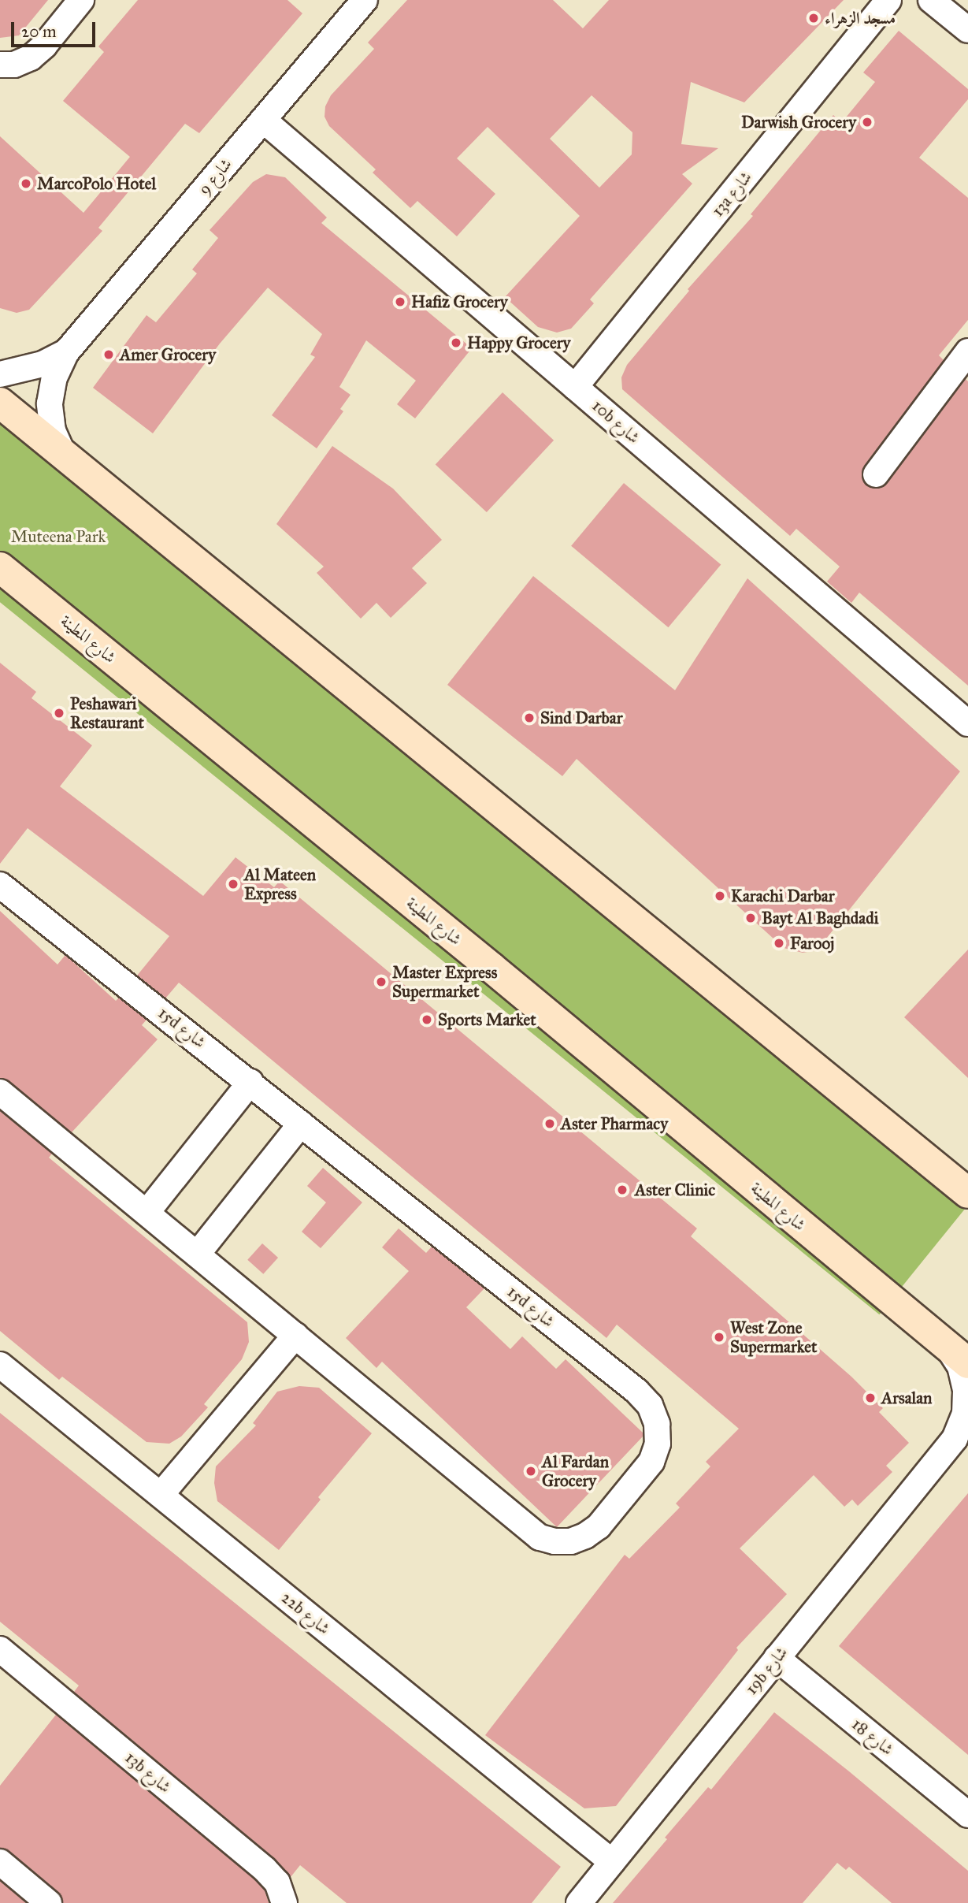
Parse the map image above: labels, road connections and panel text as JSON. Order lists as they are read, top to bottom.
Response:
{
  "streets": {
    "street": [
      "شارع 9",
      "13a شارع",
      "10b شارع",
      "شارع المطينة",
      "15d شارع",
      "22b شارع",
      "19b شارع",
      "شارع 18",
      "13b شارع"
    ]
  },
  "crossings": [
    ["شارع 9", "10b شارع"],
    ["13a شارع", "10b شارع"],
    ["شارع المطينة", "19b شارع"],
    ["22b شارع", "19b شارع"],
    ["19b شارع", "شارع 18"]
  ],
  "parks": ["Muteena Park"],
  "places": [
    "مسجد الزهراء",
    "Darwish Grocery",
    "MarcoPolo Hotel",
    "Hafiz Grocery",
    "Happy Grocery",
    "Amer Grocery",
    "Peshawari Restaurant",
    "Sind Darbar",
    "Al Mateen Express",
    "Karachi Darbar",
    "Bayt Al Baghdadi",
    "Farooj",
    "Master Express Supermarket",
    "Sports Market",
    "Aster Pharmacy",
    "Aster Clinic",
    "West Zone Supermarket",
    "Arsalan",
    "Al Fardan Grocery"
  ],
  "scale_bar": "20 m"
}
